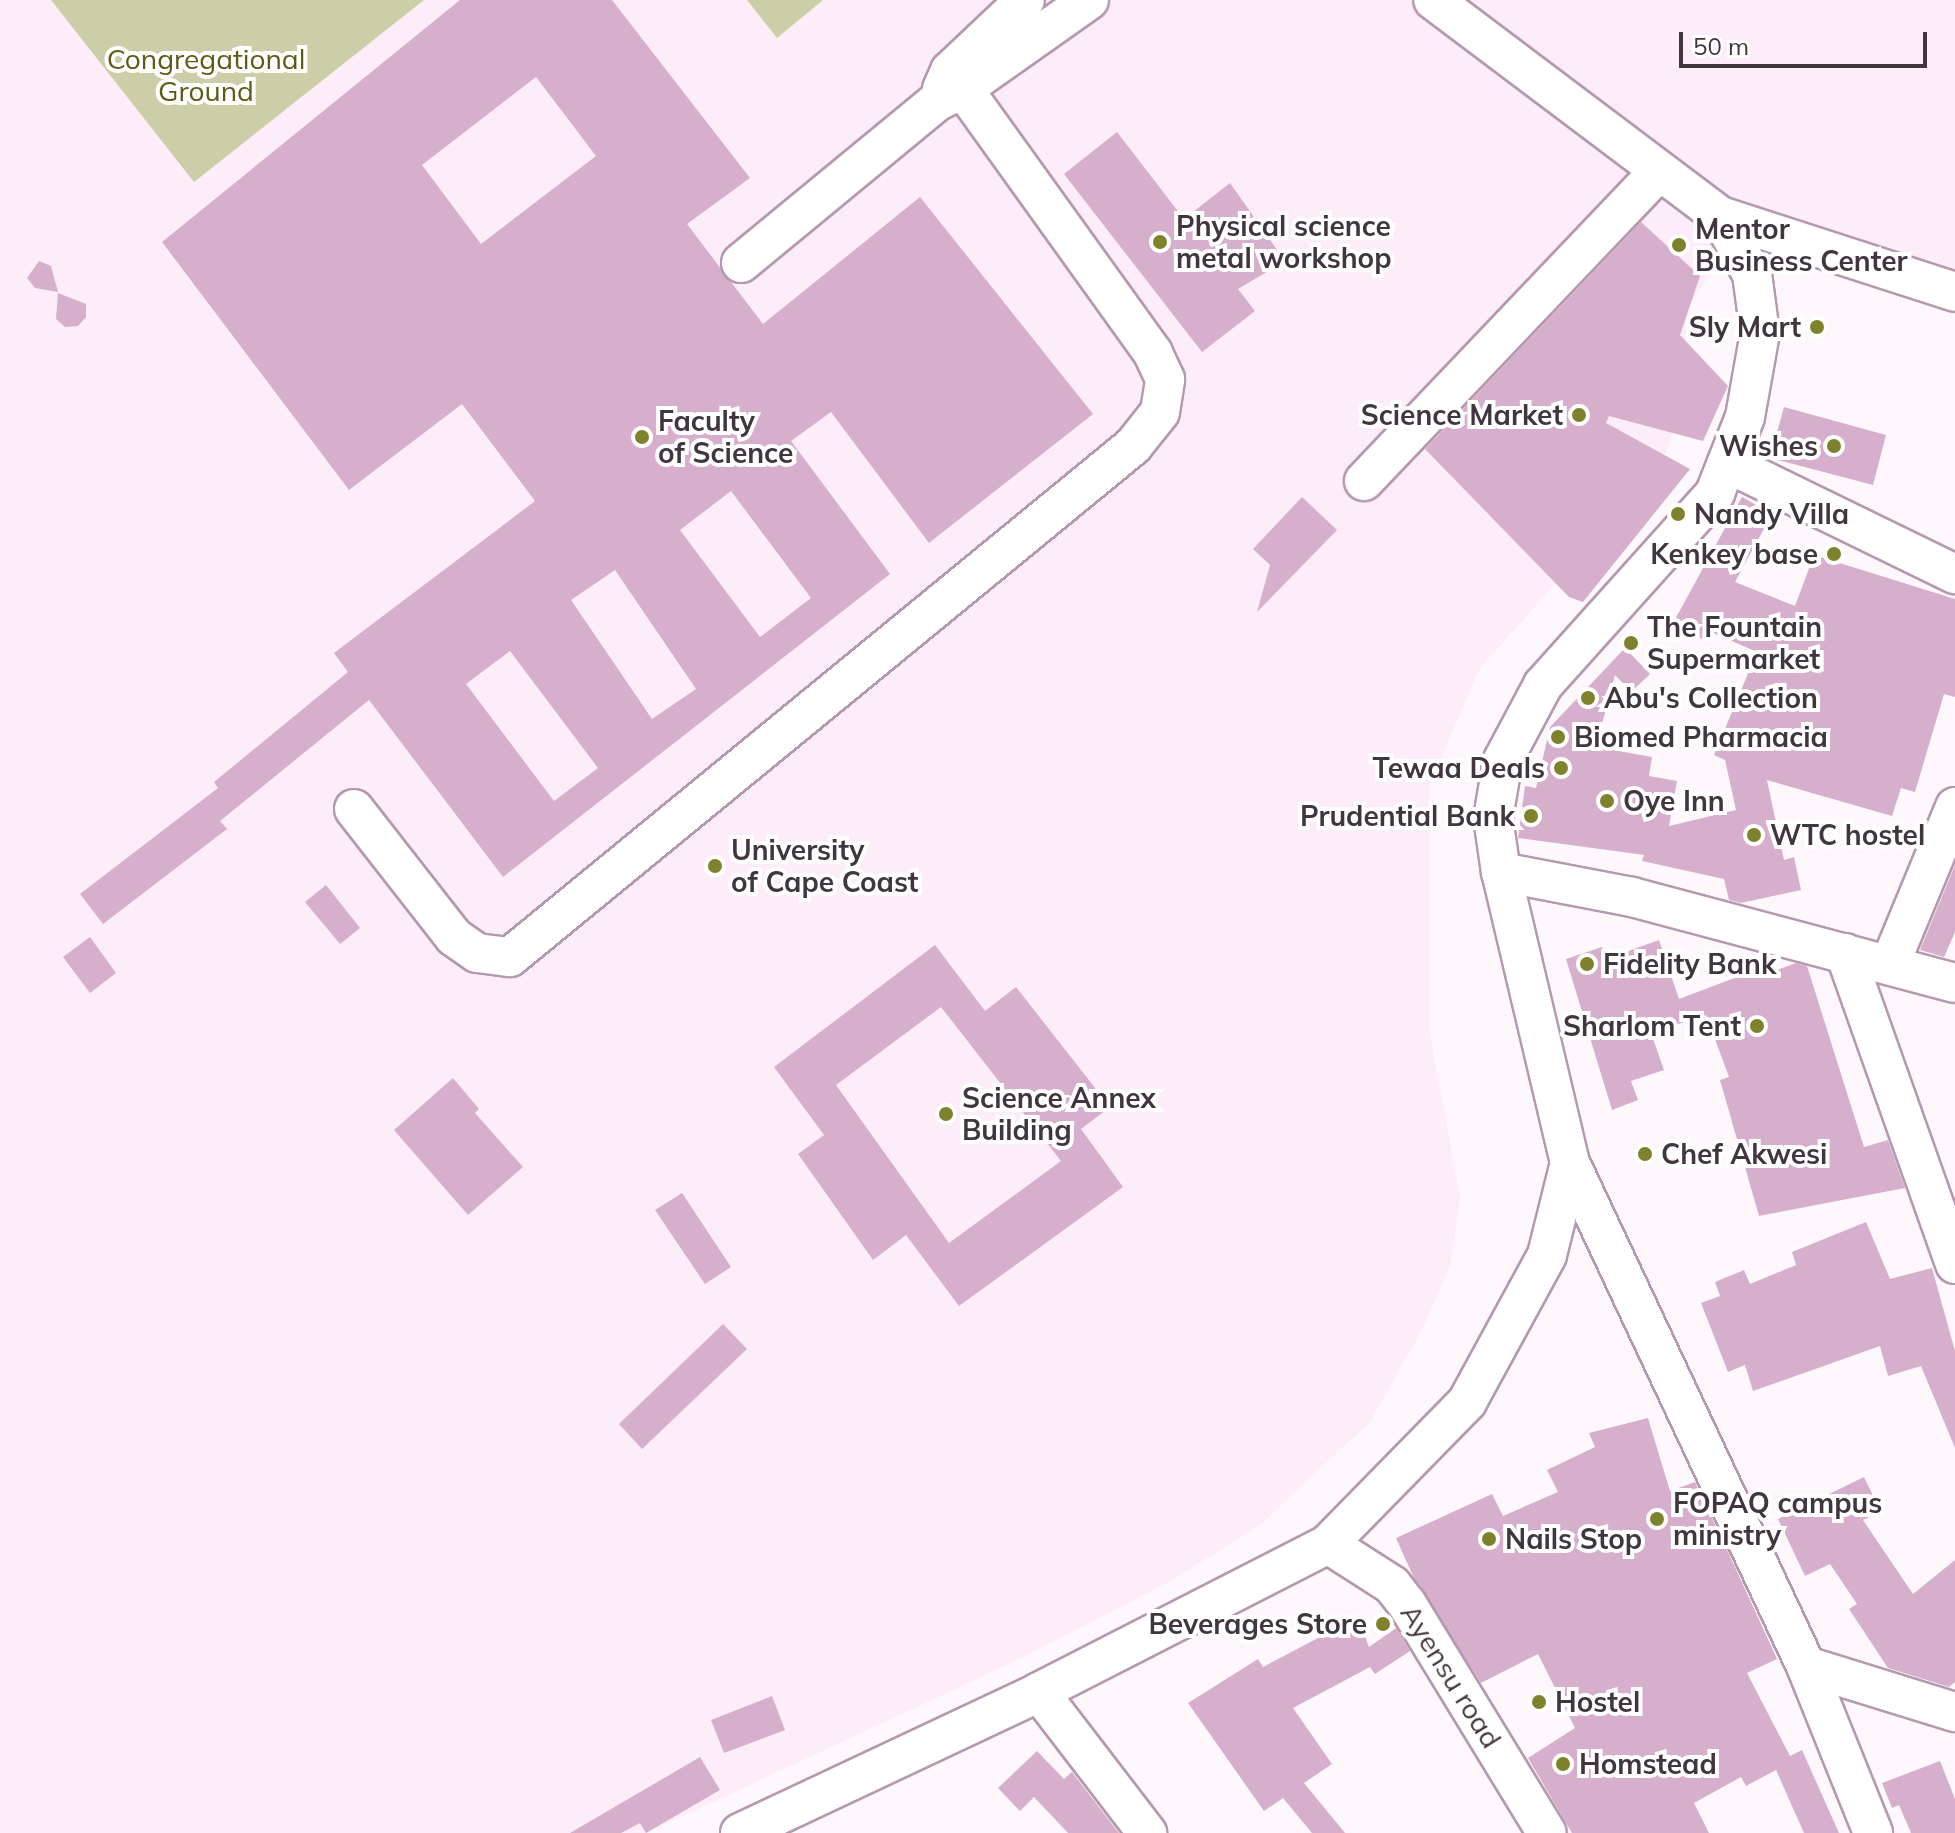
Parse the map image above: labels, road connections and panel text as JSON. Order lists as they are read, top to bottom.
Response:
{
  "streets": {
    "street": ["Ayensu road"]
  },
  "parks": ["Congregational Ground"],
  "places": [
    "Physical science metal workshop",
    "Mentor Business Center",
    "Sly Mart",
    "Science Market",
    "Faculty of Science",
    "Wishes",
    "Nandy Villa",
    "Kenkey base",
    "The Fountain Supermarket",
    "Abu's Collection",
    "Biomed Pharmacia",
    "Tewaa Deals",
    "Oye Inn",
    "Prudential Bank",
    "WTC hostel",
    "University of Cape Coast",
    "Fidelity Bank",
    "Sharlom Tent",
    "Science Annex Building",
    "Chef Akwesi",
    "FOPAQ campus ministry",
    "Nails Stop",
    "Beverages Store",
    "Hostel",
    "Homstead"
  ],
  "scale_bar": "50 m"
}
